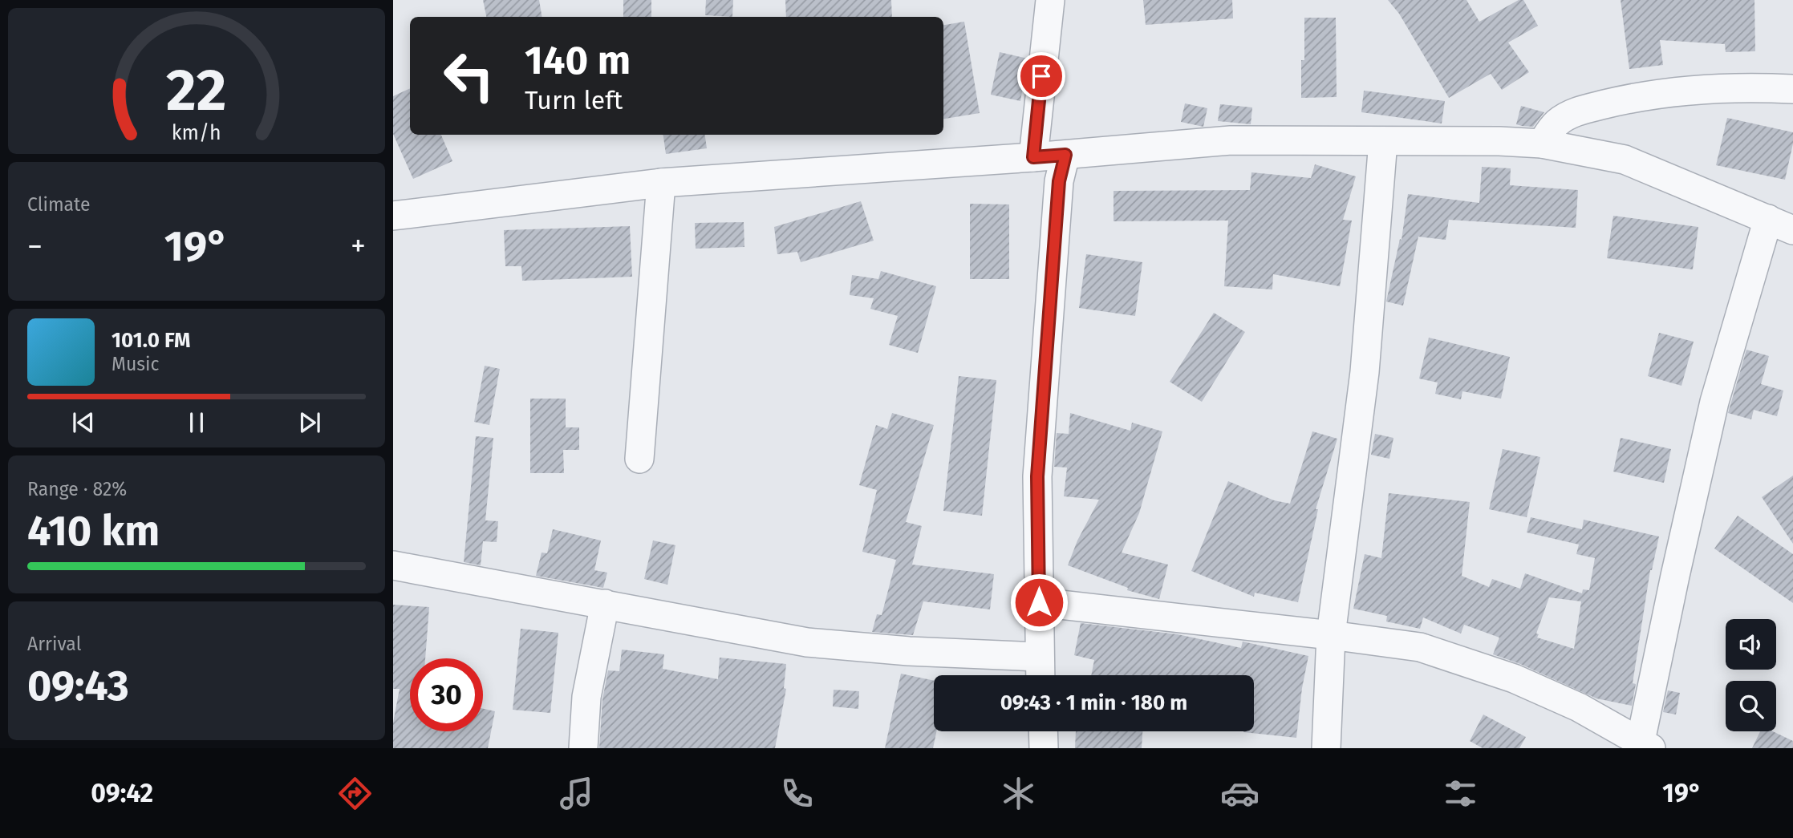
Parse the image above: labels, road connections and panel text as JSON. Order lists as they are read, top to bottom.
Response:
{
  "page": {
    "turn": ["140 m", "Turn left"],
    "tile": [
      "Climate",
      ["Range · 82%", "410 km"],
      ["Arrival", "09:43"]
    ],
    "heat": ["−", "19°", "+"],
    "song": ["101.0 FM", "Music"],
    "limit": "30",
    "trip": "09:43 · 1 min · 180 m",
    "tabs": ["09:42", "19°"],
    "gauge": ["22", "km/h"]
  }
}
